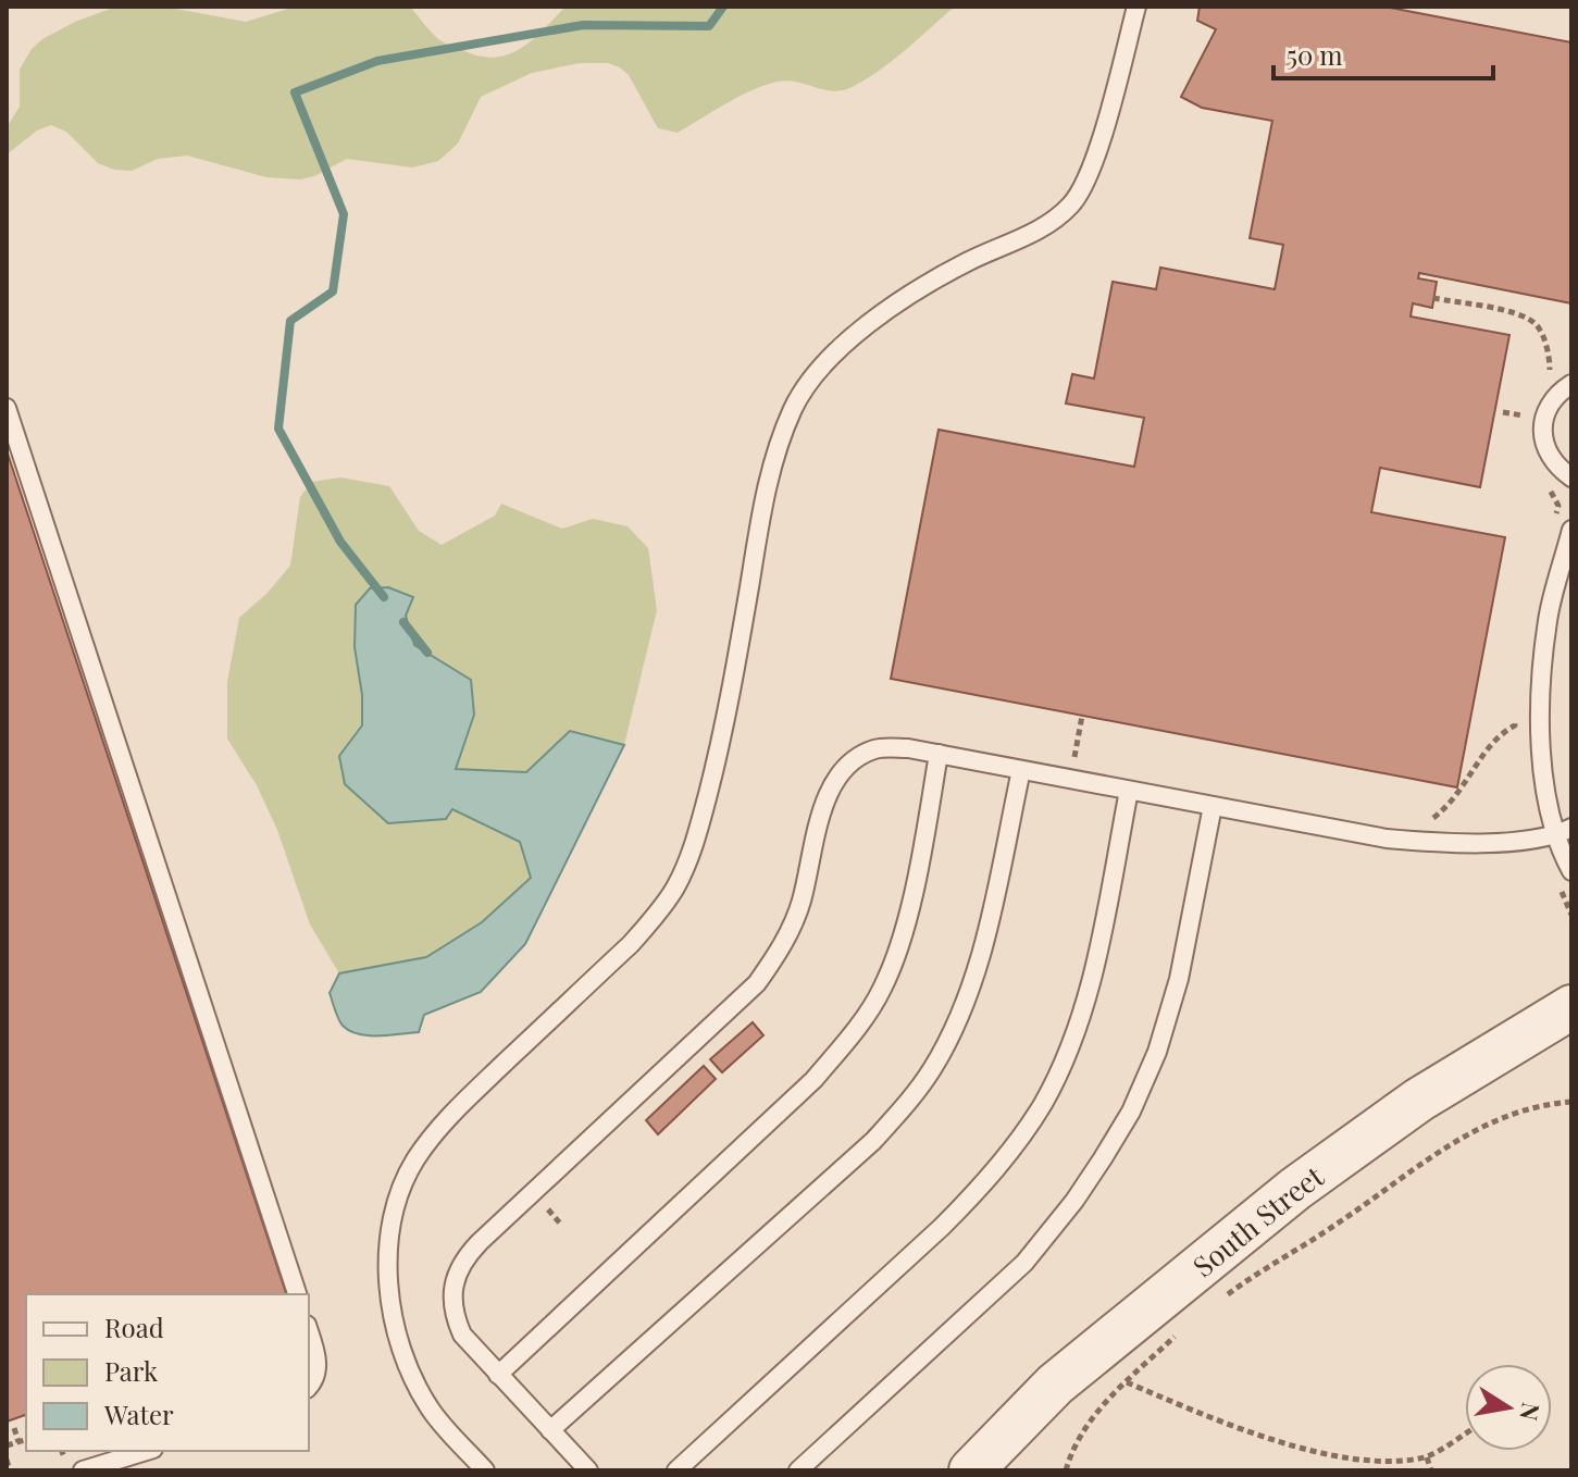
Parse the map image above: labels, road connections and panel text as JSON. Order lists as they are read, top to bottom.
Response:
{
  "streets": {
    "street": ["South Street"]
  },
  "legend": ["Road", "Park", "Water"],
  "scale_bar": "50 m",
  "north": "right"
}
